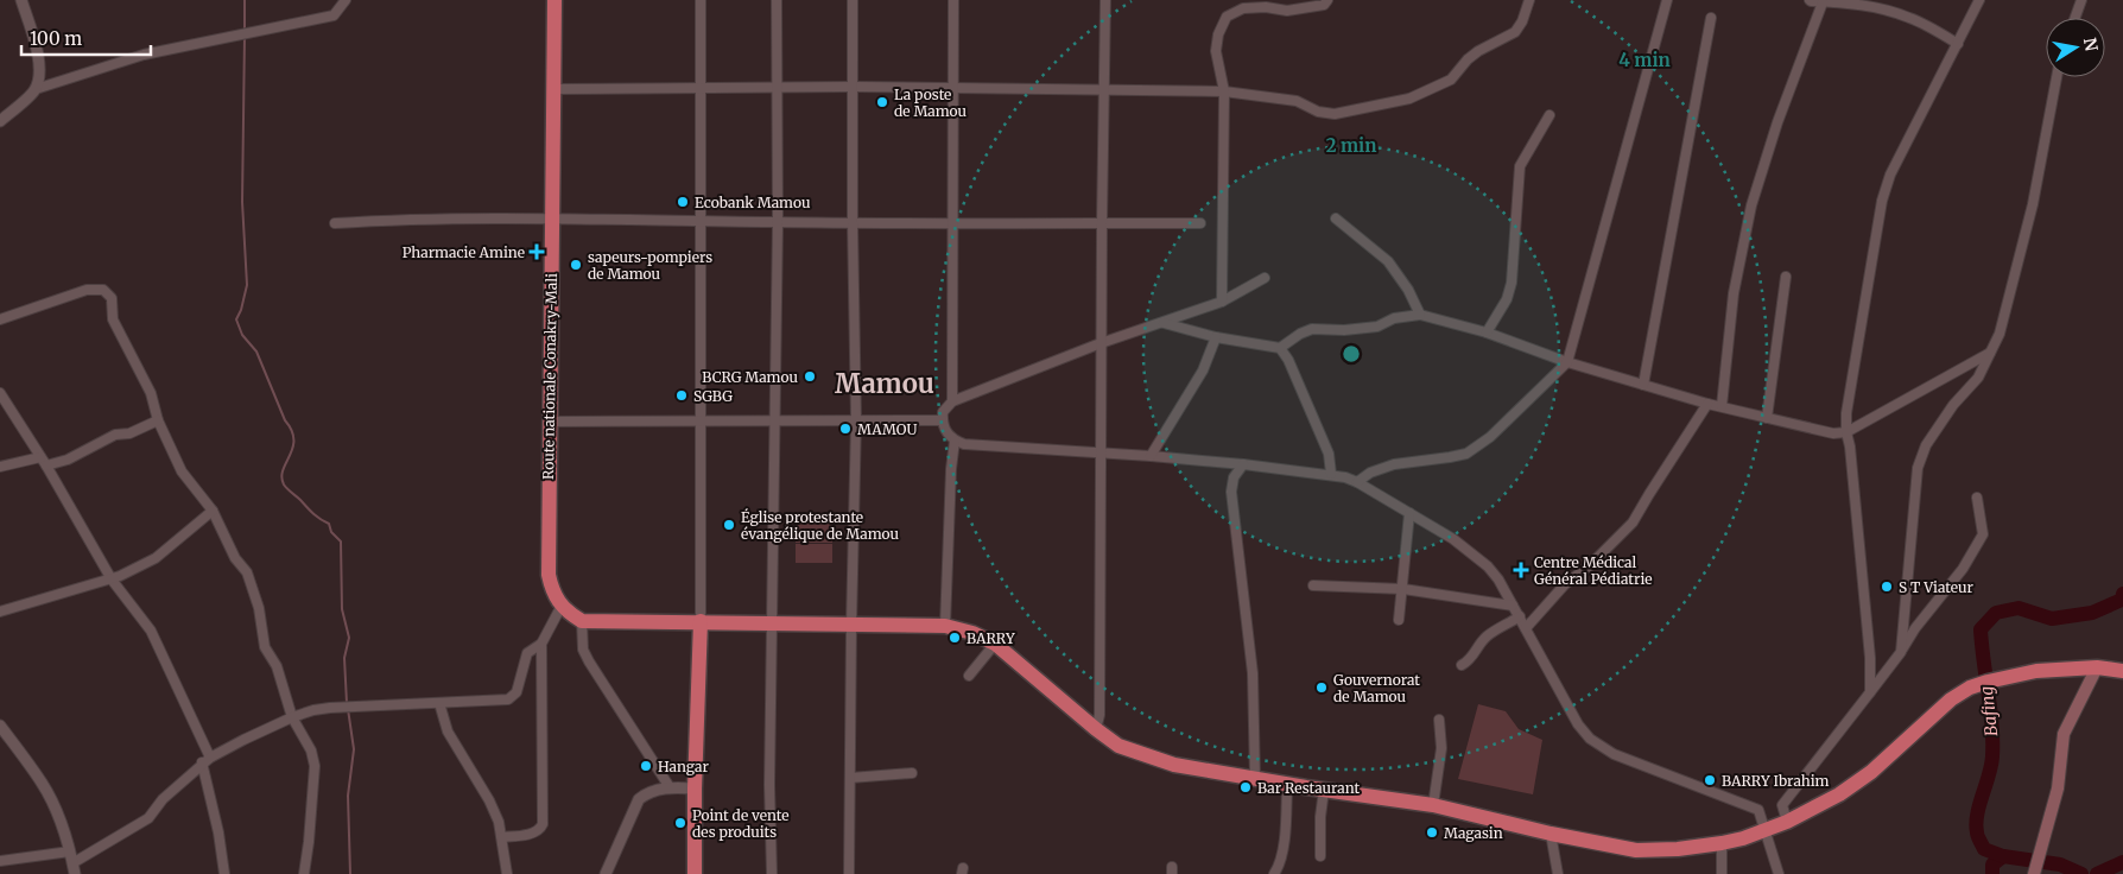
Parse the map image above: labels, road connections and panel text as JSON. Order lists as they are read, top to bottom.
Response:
{
  "streets": {
    "highway": ["Route nationale Conakry-Mali"]
  },
  "districts": ["Mamou"],
  "water": ["Bafing"],
  "places": {
    "other": [
      "La poste de Mamou",
      "Ecobank Mamou",
      "sapeurs-pompiers de Mamou",
      "BCRG Mamou",
      "SGBG",
      "MAMOU",
      "Église protestante évangélique de Mamou",
      "S T Viateur",
      "BARRY",
      "Gouvernorat de Mamou",
      "Hangar",
      "BARRY Ibrahim",
      "Bar Restaurant",
      "Point de vente des produits",
      "Magasin"
    ],
    "health": ["Pharmacie Amine", "Centre Médical Général Pédiatrie"]
  },
  "scale_bar": "100 m",
  "north": "right",
  "rings": ["4 min", "2 min"]
}
